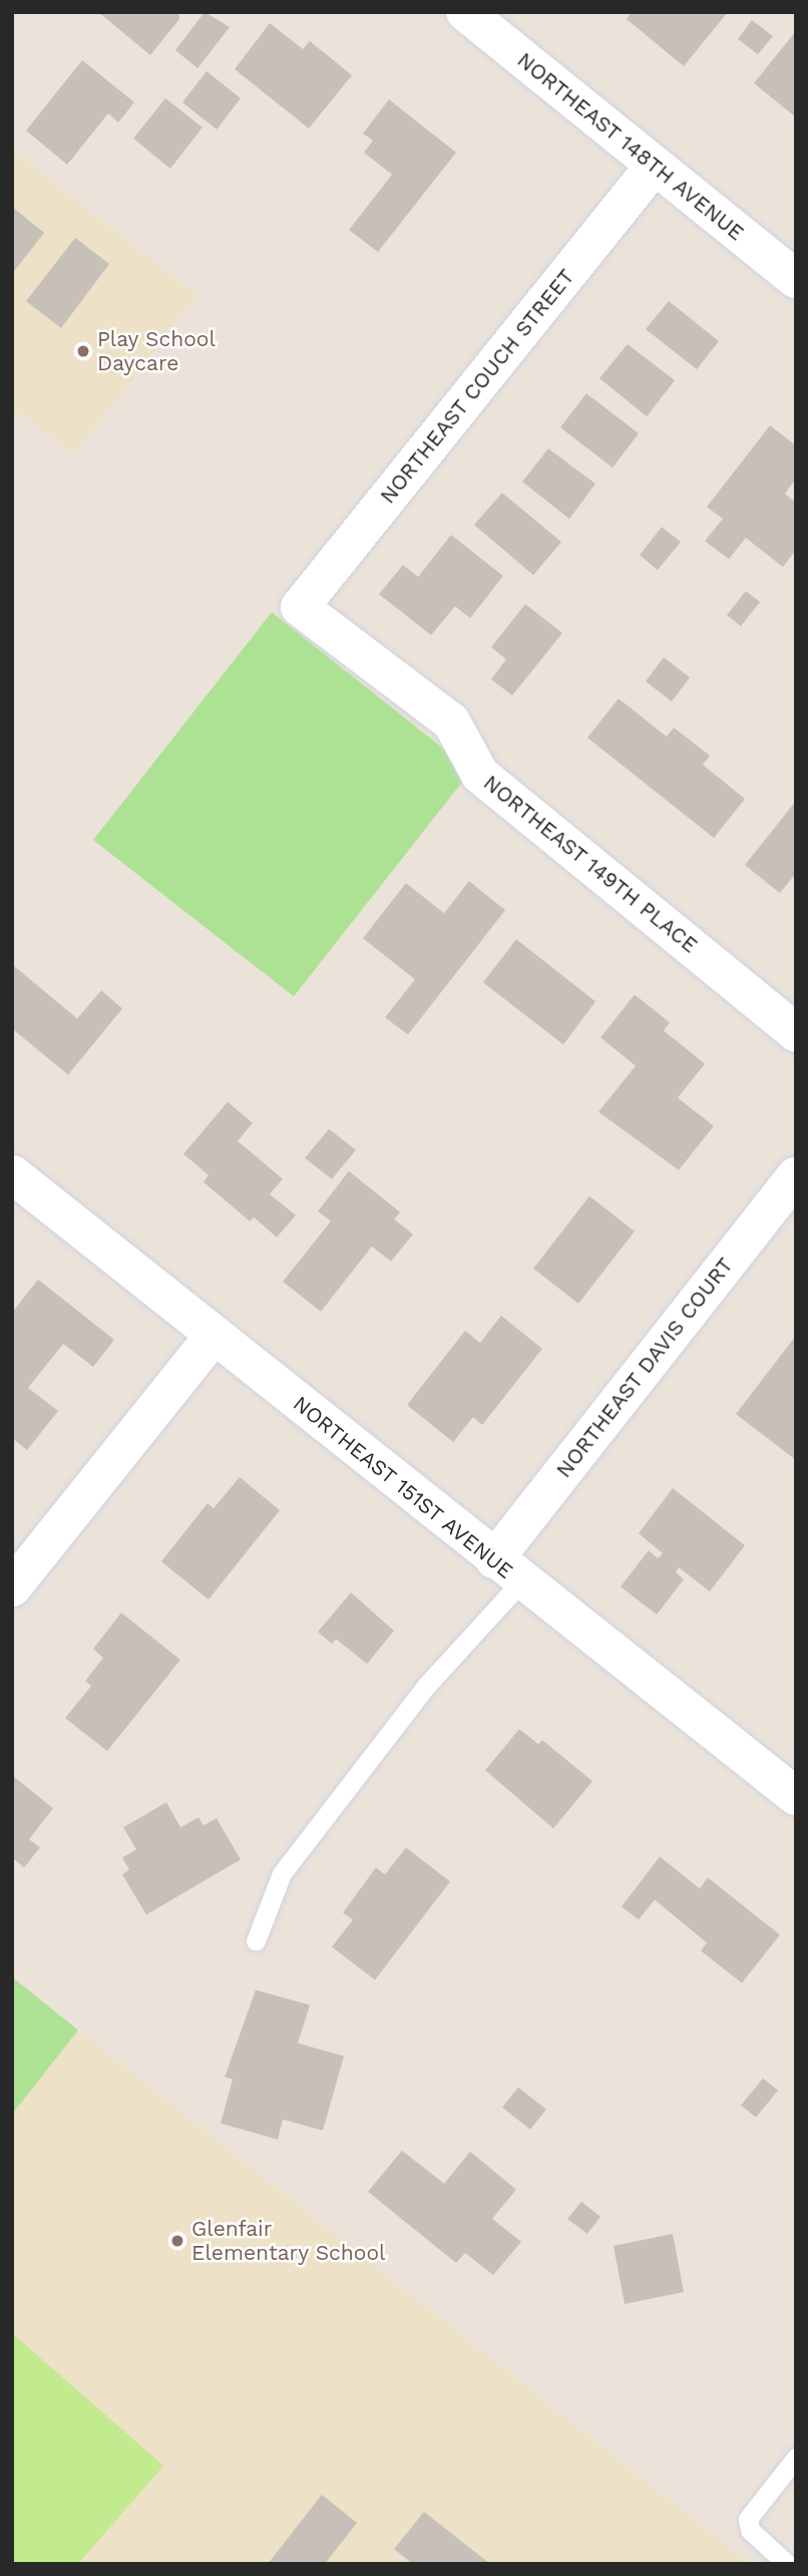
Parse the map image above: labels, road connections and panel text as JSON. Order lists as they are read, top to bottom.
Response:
{
  "streets": {
    "street": [
      "NORTHEAST 148TH AVENUE",
      "NORTHEAST COUCH STREET",
      "NORTHEAST 149TH PLACE",
      "NORTHEAST DAVIS COURT",
      "NORTHEAST 151ST AVENUE"
    ]
  },
  "crossings": [
    ["NORTHEAST 148TH AVENUE", "NORTHEAST COUCH STREET"],
    ["NORTHEAST COUCH STREET", "NORTHEAST 149TH PLACE"],
    ["NORTHEAST DAVIS COURT", "NORTHEAST 151ST AVENUE"]
  ],
  "places": ["Play School Daycare", "Glenfair Elementary School"]
}
